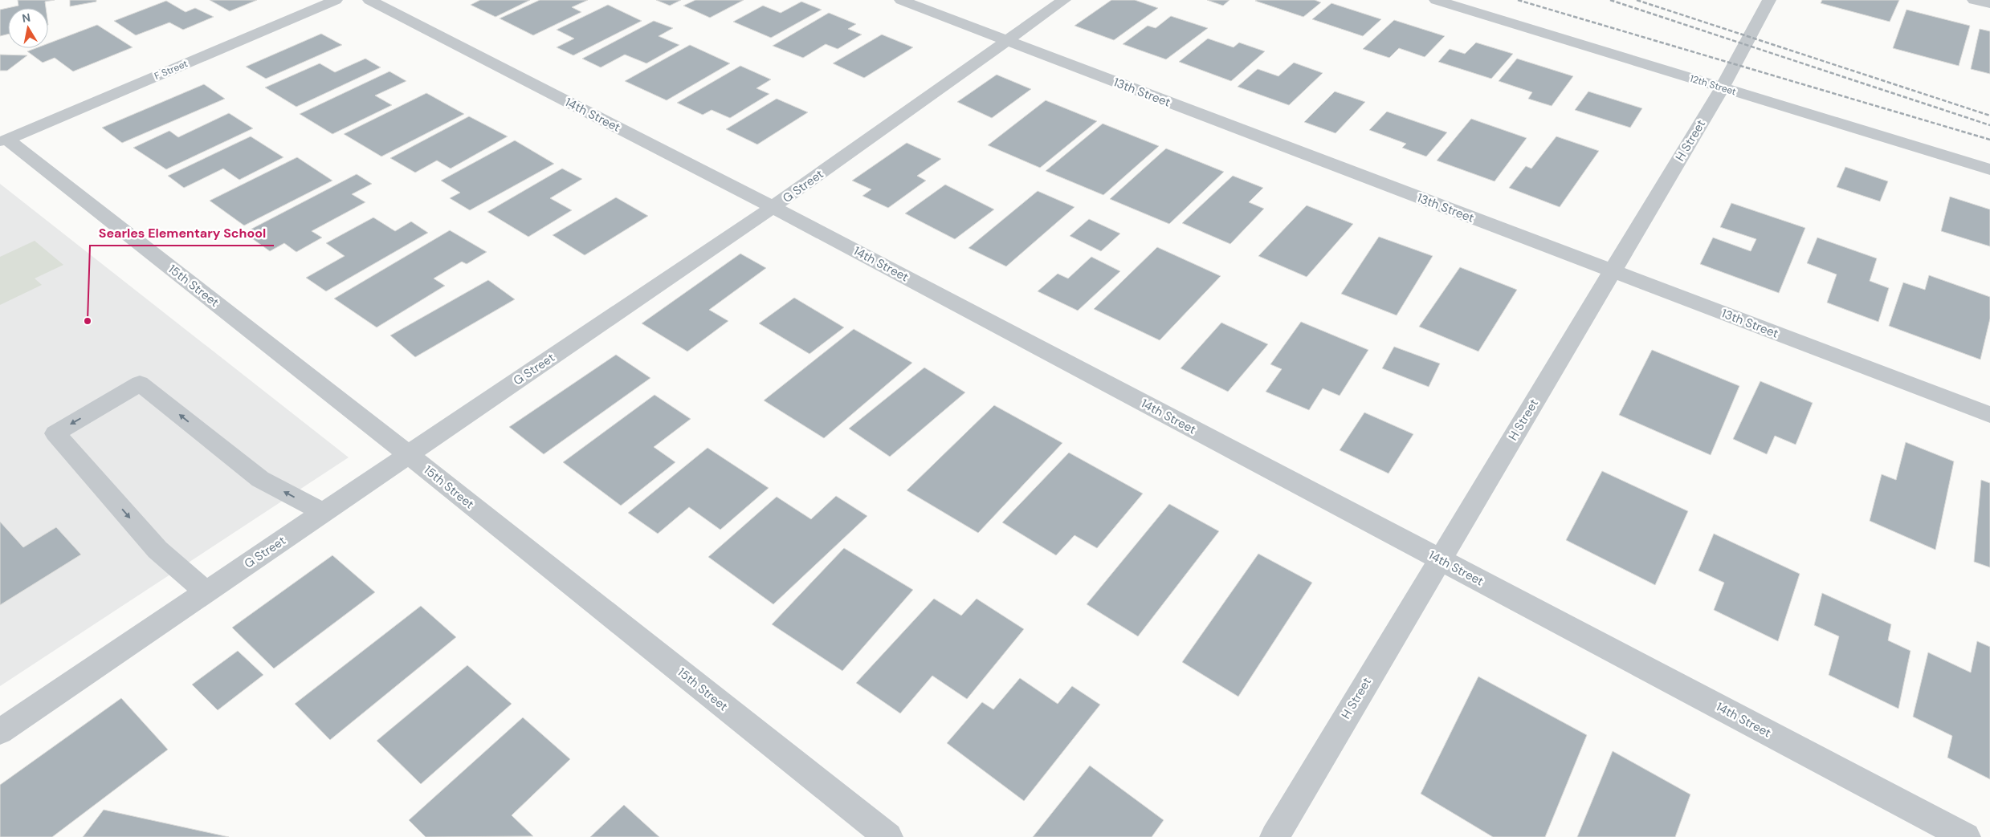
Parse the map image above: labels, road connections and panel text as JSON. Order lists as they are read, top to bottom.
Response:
{
  "streets": {
    "street": [
      "F Street",
      "12th Street",
      "13th Street",
      "14th Street",
      "H Street",
      "G Street",
      "15th Street"
    ]
  },
  "crossings": [
    ["F Street", "15th Street"],
    ["12th Street", "H Street"],
    ["13th Street", "H Street"],
    ["13th Street", "G Street"],
    ["14th Street", "H Street"],
    ["14th Street", "G Street"],
    ["G Street", "15th Street"]
  ],
  "places": ["Searles Elementary School"],
  "north": "top"
}
